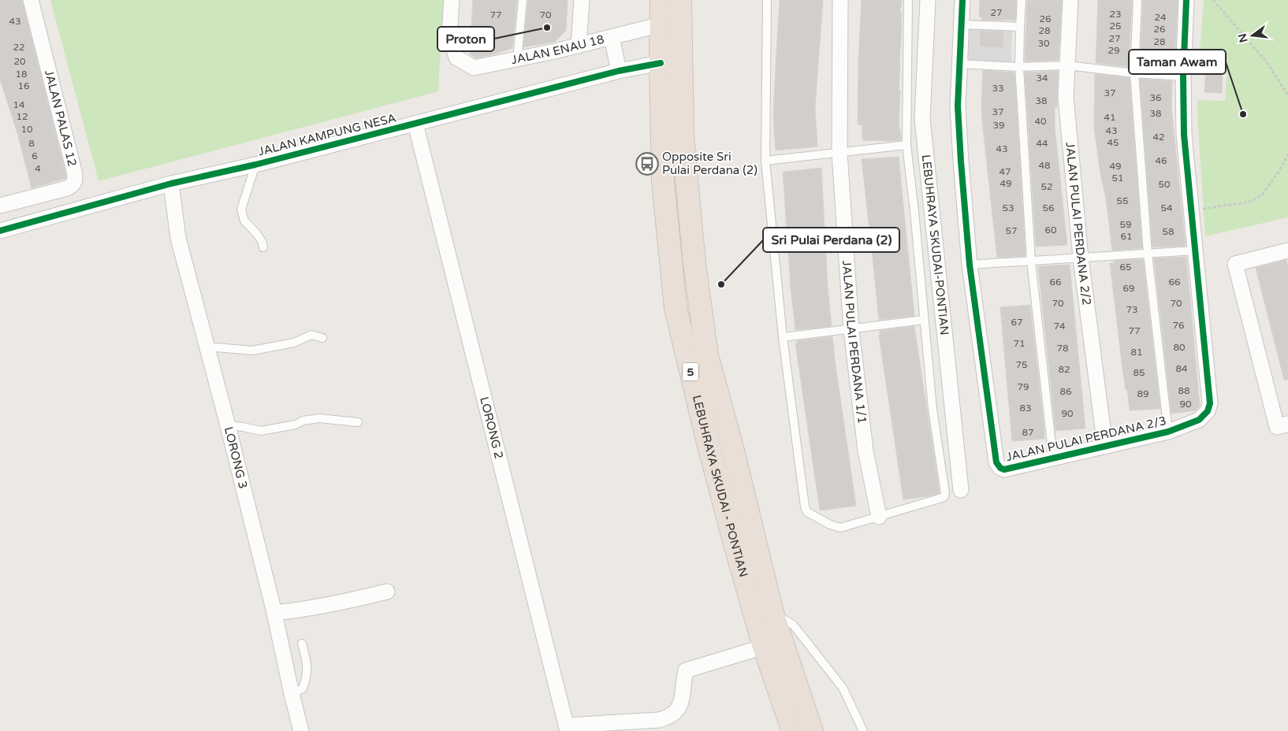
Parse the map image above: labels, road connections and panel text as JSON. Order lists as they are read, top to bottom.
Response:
{
  "streets": {
    "highway": ["5", "LEBUHRAYA SKUDAI - PONTIAN"],
    "street": [
      "JALAN ENAU 18",
      "JALAN PALAS 12",
      "JALAN KAMPUNG NESA",
      "JALAN PULAI PERDANA 2/2",
      "LEBUHRAYA SKUDAI-PONTIAN",
      "JALAN PULAI PERDANA 1/1",
      "LORONG 2",
      "JALAN PULAI PERDANA 2/3",
      "LORONG 3"
    ]
  },
  "crossings": [
    ["JALAN ENAU 18", "LEBUHRAYA SKUDAI - PONTIAN"],
    ["JALAN KAMPUNG NESA", "LORONG 2"],
    ["JALAN KAMPUNG NESA", "LORONG 3"],
    ["JALAN KAMPUNG NESA", "LEBUHRAYA SKUDAI - PONTIAN"],
    ["JALAN PULAI PERDANA 2/2", "JALAN PULAI PERDANA 2/3"]
  ],
  "places": {
    "other": ["Proton", "Taman Awam", "Sri Pulai Perdana (2)"],
    "bus stop": ["Opposite Sri Pulai Perdana (2)"]
  },
  "house_numbers": [
    "27",
    "23",
    "77",
    "70",
    "24",
    "26",
    "43",
    "25",
    "26",
    "28",
    "27",
    "28",
    "30",
    "22",
    "29",
    "20",
    "18",
    "34",
    "16",
    "33",
    "37",
    "36",
    "38",
    "14",
    "37",
    "38",
    "12",
    "41",
    "40",
    "39",
    "10",
    "43",
    "42",
    "45",
    "8",
    "44",
    "43",
    "6",
    "46",
    "48",
    "49",
    "4",
    "47",
    "51",
    "49",
    "50",
    "52",
    "55",
    "53",
    "56",
    "54",
    "59",
    "60",
    "57",
    "58",
    "61",
    "65",
    "66",
    "66",
    "69",
    "70",
    "70",
    "73",
    "67",
    "76",
    "74",
    "77",
    "71",
    "80",
    "78",
    "81",
    "75",
    "84",
    "82",
    "85",
    "79",
    "88",
    "86",
    "89",
    "90",
    "83",
    "90",
    "87"
  ],
  "north": "left"
}
